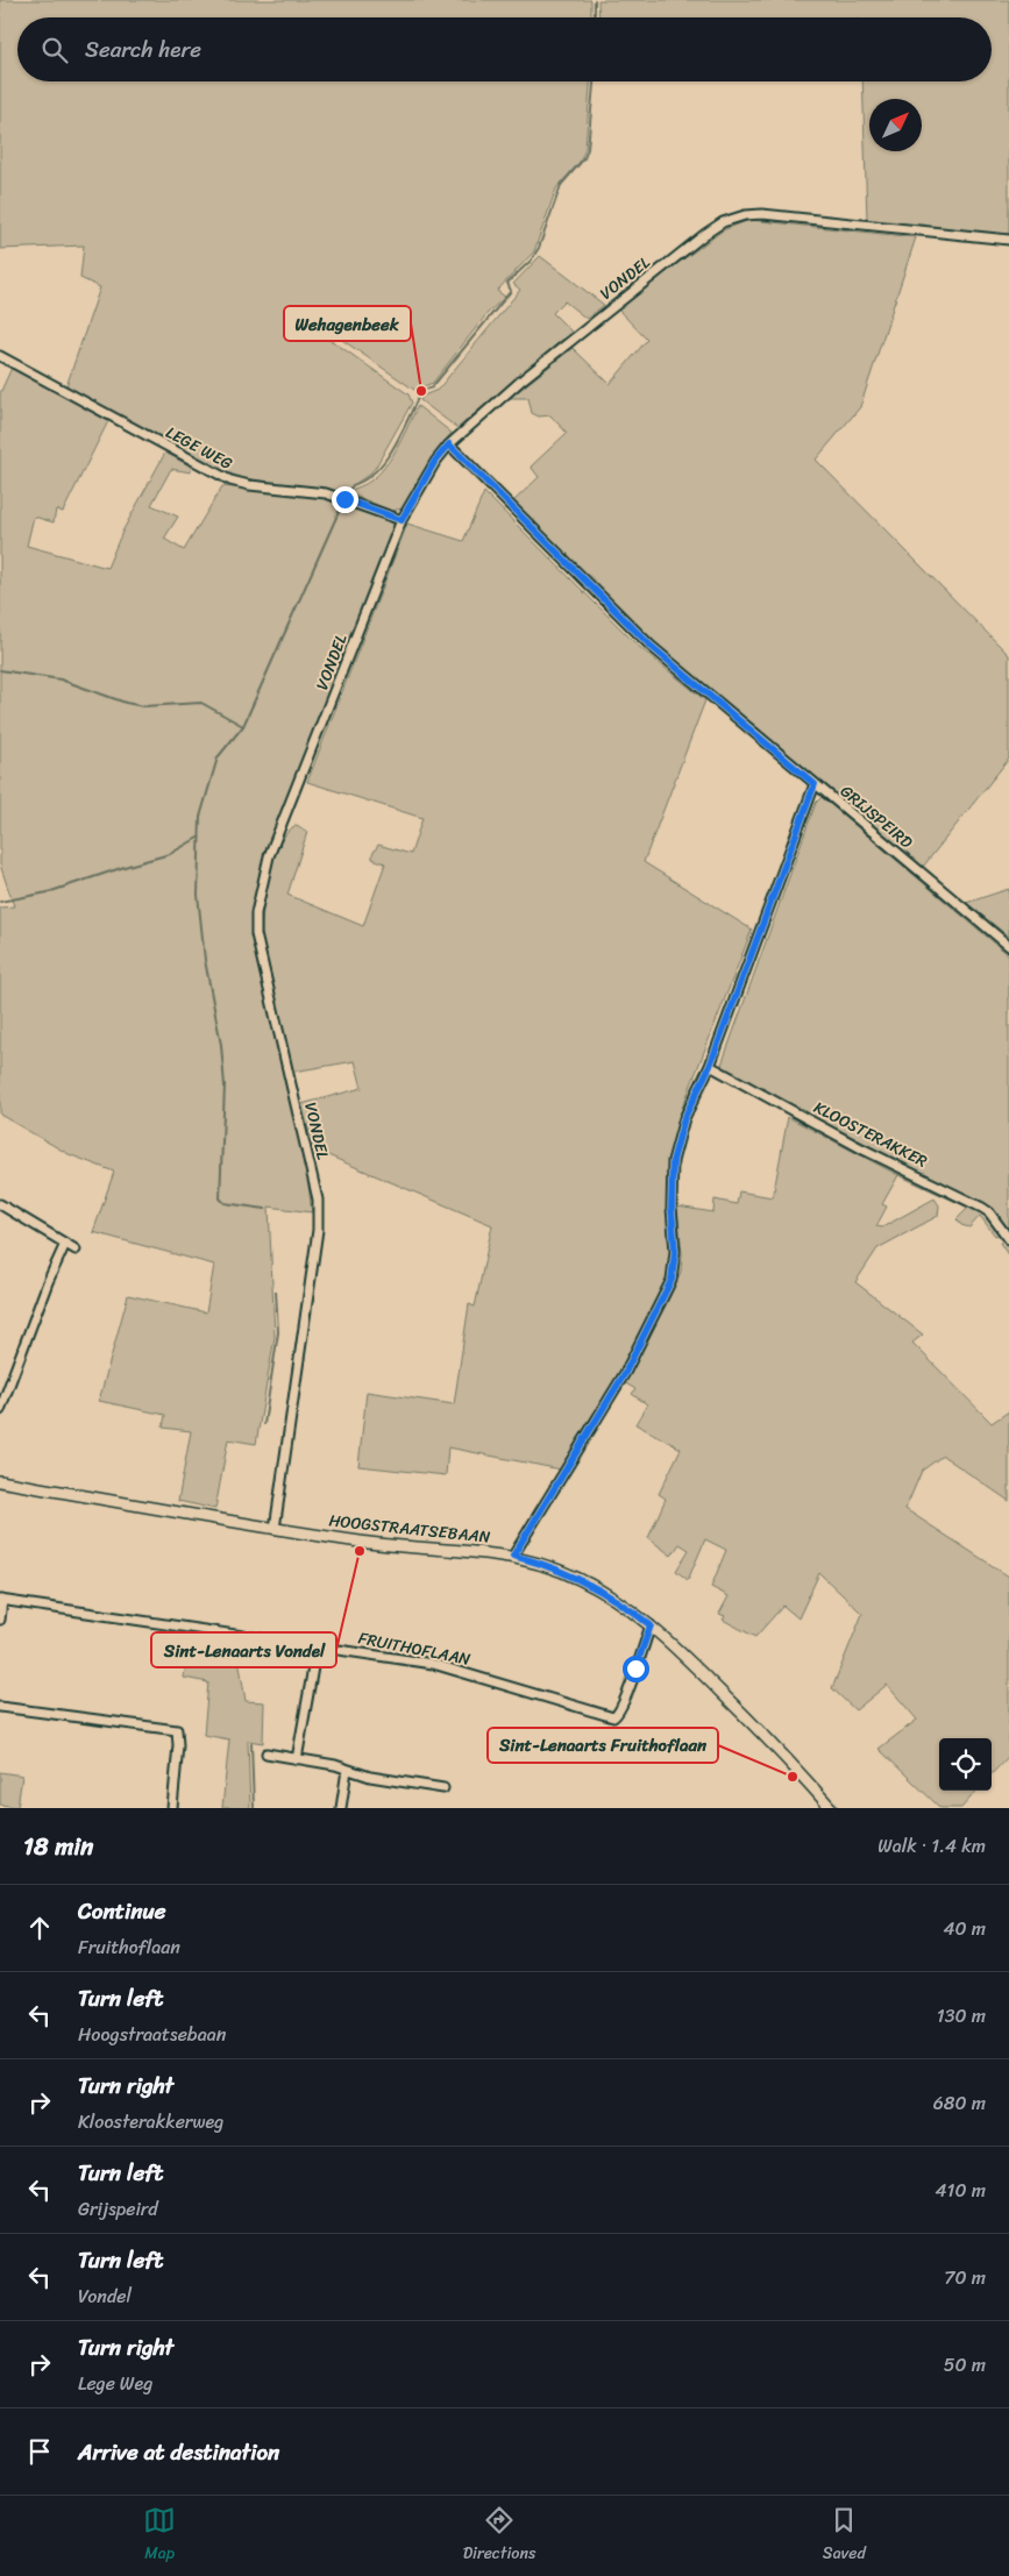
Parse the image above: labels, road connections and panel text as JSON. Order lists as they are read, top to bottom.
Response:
{
  "streets": {
    "main road": ["HOOGSTRAATSEBAAN"],
    "street": [
      "VONDEL",
      "LEGE WEG",
      "GRIJSPEIRD",
      "KLOOSTERAKKER",
      "FRUITHOFLAAN"
    ]
  },
  "crossings": [
    ["VONDEL", "LEGE WEG"],
    ["VONDEL", "GRIJSPEIRD"],
    ["VONDEL", "HOOGSTRAATSEBAAN"],
    ["HOOGSTRAATSEBAAN", "FRUITHOFLAAN"]
  ],
  "places": ["Wehagenbeek", "Sint-Lenaarts Vondel", "Sint-Lenaarts Fruithoflaan"],
  "north": "top right",
  "page": {
    "search": "Search here",
    "heading": ["18 min", "Walk · 1.4 km"],
    "list": [
      ["Continue", "Fruithoflaan", "40 m"],
      ["Turn left", "Hoogstraatsebaan", "130 m"],
      ["Turn right", "Kloosterakkerweg", "680 m"],
      ["Turn left", "Grijspeird", "410 m"],
      ["Turn left", "Vondel", "70 m"],
      ["Turn right", "Lege Weg", "50 m"],
      "Arrive at destination"
    ],
    "nav": ["Map", "Directions", "Saved"]
  }
}
